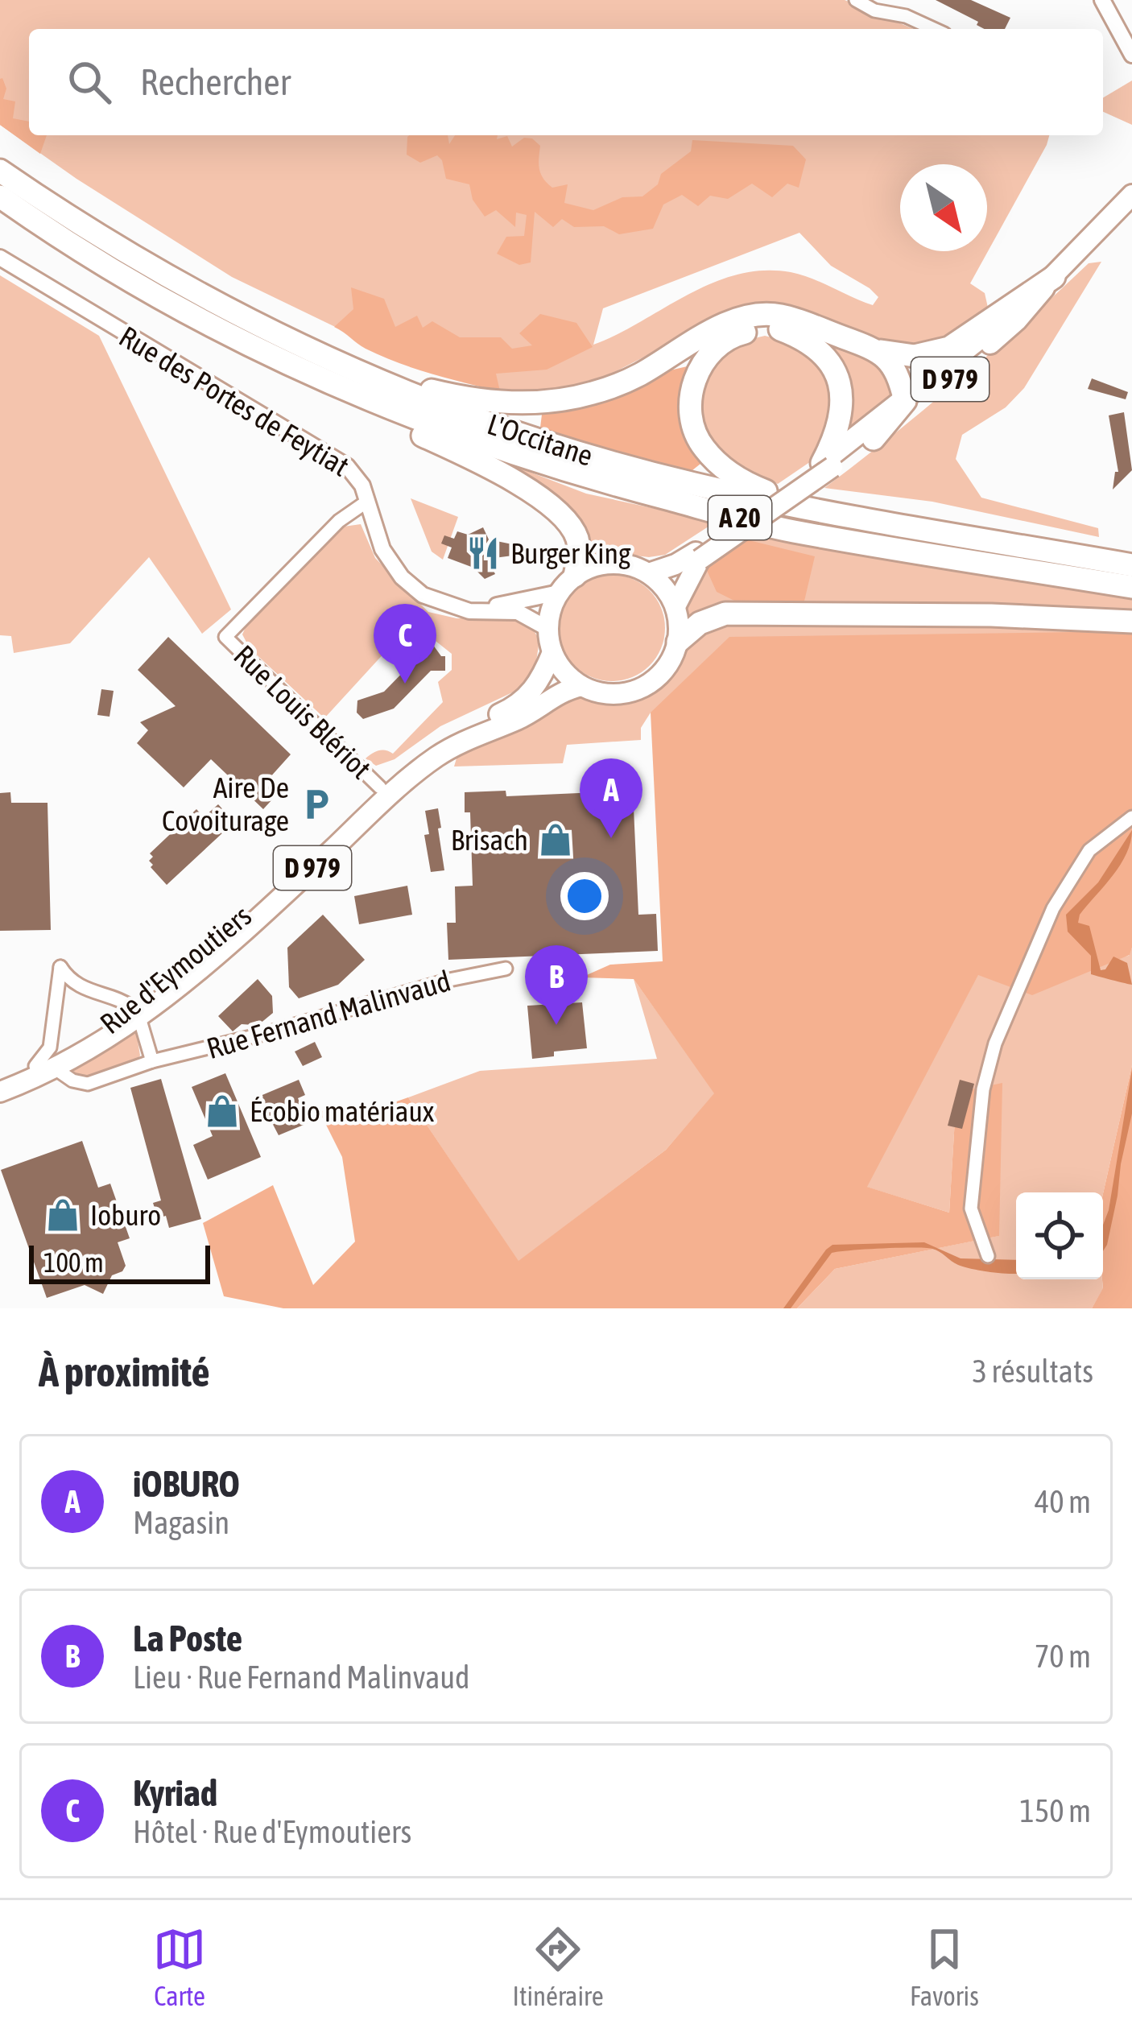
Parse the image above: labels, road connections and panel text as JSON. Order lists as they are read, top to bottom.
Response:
{
  "streets": {
    "highway": ["L'Occitane", "A 20"],
    "main road": ["D 979", "Rue d'Eymoutiers"],
    "street": ["Rue des Portes de Feytiat", "Rue Louis Blériot", "Rue Fernand Malinvaud"]
  },
  "crossings": [
    ["D 979", "Rue des Portes de Feytiat"],
    ["D 979", "Rue d'Eymoutiers"],
    ["D 979", "Rue Fernand Malinvaud"],
    ["Rue des Portes de Feytiat", "Rue Louis Blériot"],
    ["Rue des Portes de Feytiat", "Rue d'Eymoutiers"],
    ["Rue Louis Blériot", "Rue d'Eymoutiers"],
    ["Rue d'Eymoutiers", "Rue Fernand Malinvaud"]
  ],
  "places": {
    "restaurant": ["Burger King"],
    "parking": ["Aire De Covoiturage"],
    "shop": ["Brisach", "Écobio matériaux", "Ioburo"]
  },
  "scale_bar": "100 m",
  "north": "bottom right",
  "page": {
    "search": "Rechercher",
    "pins": ["C", "A", "B"],
    "scale": "100 m",
    "heading": ["À proximité", "3 résultats"],
    "list": [
      {
        "mark": "A",
        "name": "iOBURO",
        "note": "Magasin",
        "value": "40 m"
      },
      {
        "mark": "B",
        "name": "La Poste",
        "note": "Lieu · Rue Fernand Malinvaud",
        "value": "70 m"
      },
      {
        "mark": "C",
        "name": "Kyriad",
        "note": "Hôtel · Rue d'Eymoutiers",
        "value": "150 m"
      }
    ],
    "nav": ["Carte", "Itinéraire", "Favoris"]
  }
}
